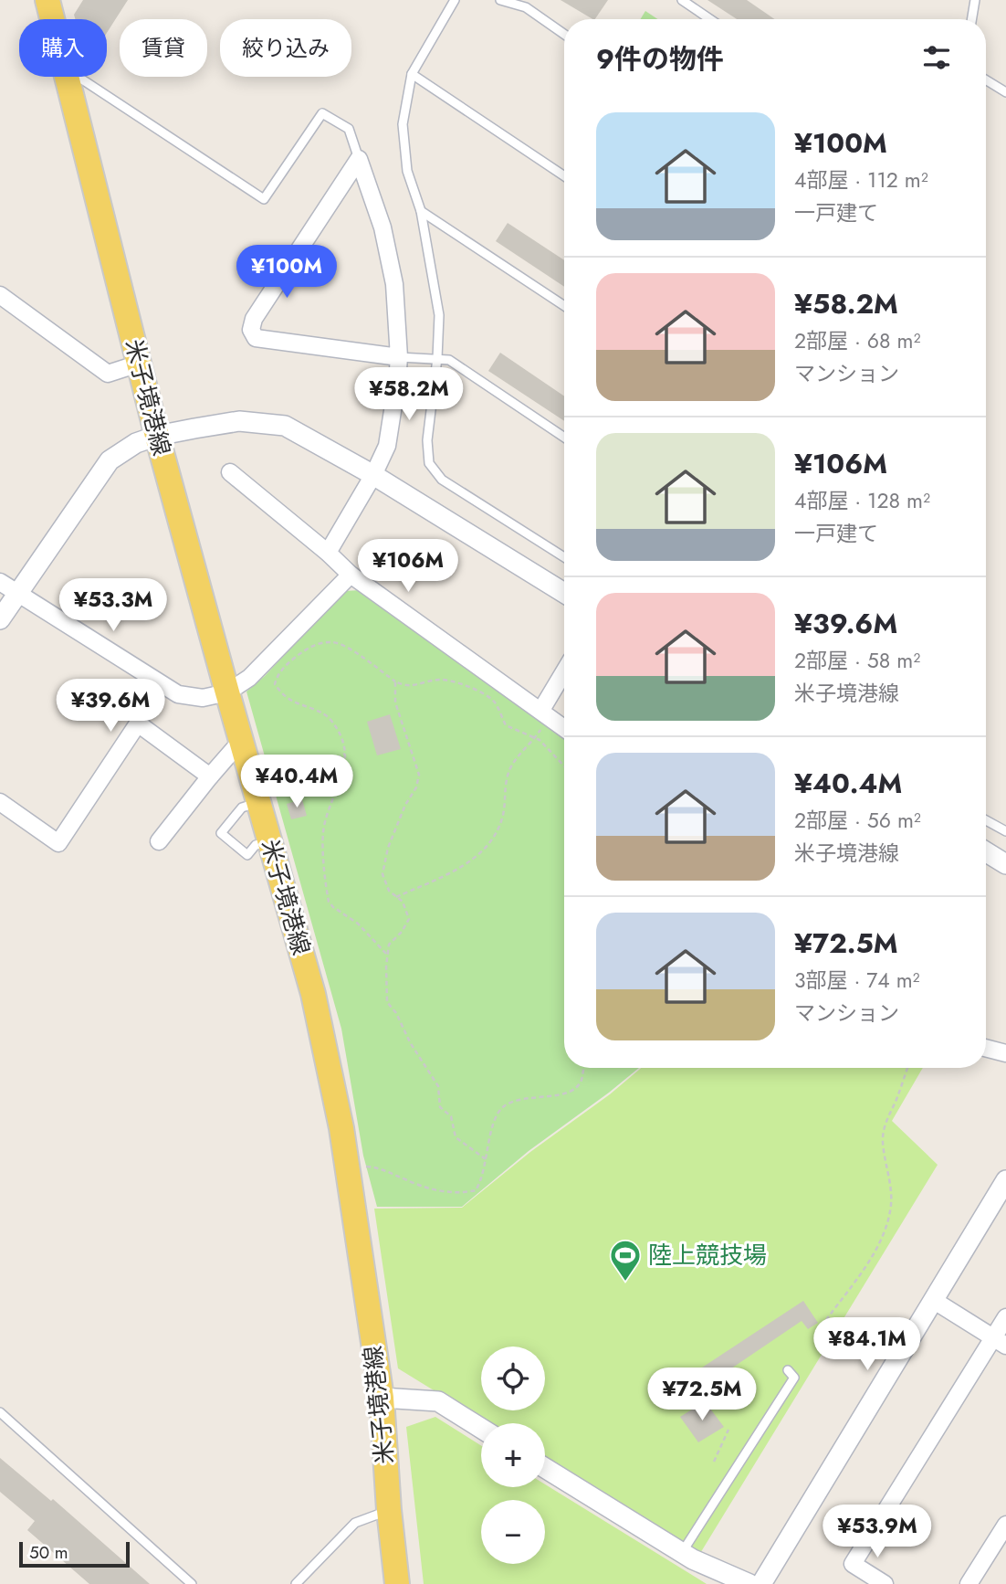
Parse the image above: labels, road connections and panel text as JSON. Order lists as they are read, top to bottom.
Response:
{
  "streets": {
    "main road": ["米子境港線"]
  },
  "places": {
    "sports": ["陸上競技場"]
  },
  "scale_bar": "50 m",
  "page": {
    "chip": ["購入", "賃貸", "絞り込み"],
    "heading": "9件の物件",
    "list": [
      {
        "name": "¥100M",
        "note": "4部屋 · 112 m² · 一戸建て"
      },
      {
        "name": "¥58.2M",
        "note": "2部屋 · 68 m² · マンション"
      },
      {
        "name": "¥106M",
        "note": "4部屋 · 128 m² · 一戸建て"
      },
      {
        "name": "¥39.6M",
        "note": "2部屋 · 58 m² · 米子境港線"
      },
      {
        "name": "¥40.4M",
        "note": "2部屋 · 56 m² · 米子境港線"
      },
      {
        "name": "¥72.5M",
        "note": "3部屋 · 74 m² · マンション"
      }
    ],
    "price": [
      "¥100M",
      "¥58.2M",
      "¥106M",
      "¥53.3M",
      "¥39.6M",
      "¥40.4M",
      "¥84.1M",
      "¥72.5M",
      "¥53.9M"
    ],
    "map_buttons": ["+", "−"],
    "scale": "50 m"
  }
}
